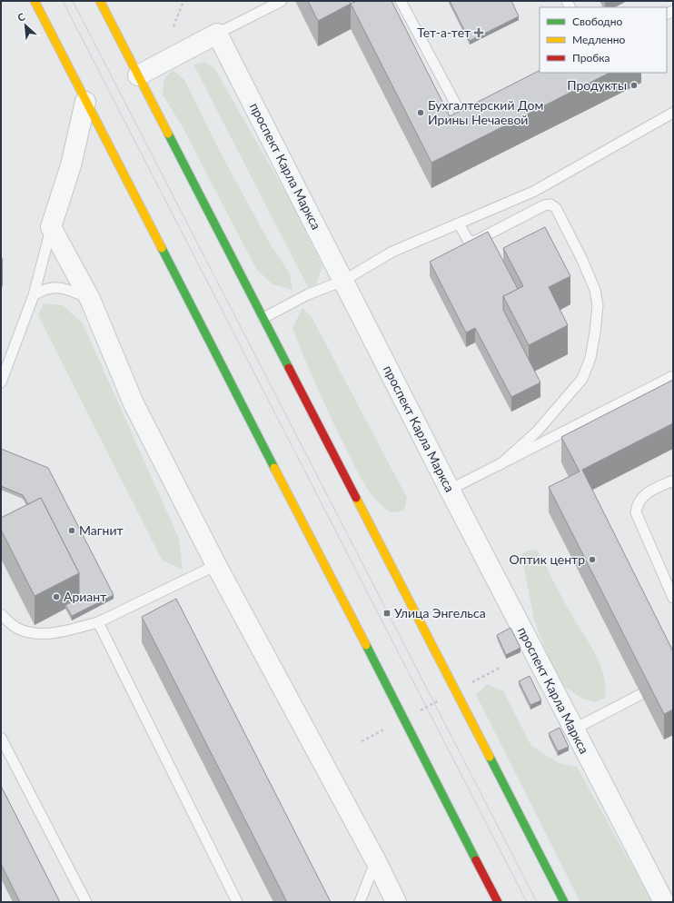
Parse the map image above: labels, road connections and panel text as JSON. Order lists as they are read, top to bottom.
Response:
{
  "streets": {
    "street": ["проспект Карла Маркса"]
  },
  "places": {
    "health": ["Тет-а-тет"],
    "other": [
      "Продукты",
      "Бухгалтерский Дом Ирины Нечаевой",
      "Магнит",
      "Оптик центр",
      "Ариант"
    ],
    "transit": ["Улица Энгельса"]
  },
  "legend": ["Свободно", "Медленно", "Пробка"],
  "north": "top left"
}
